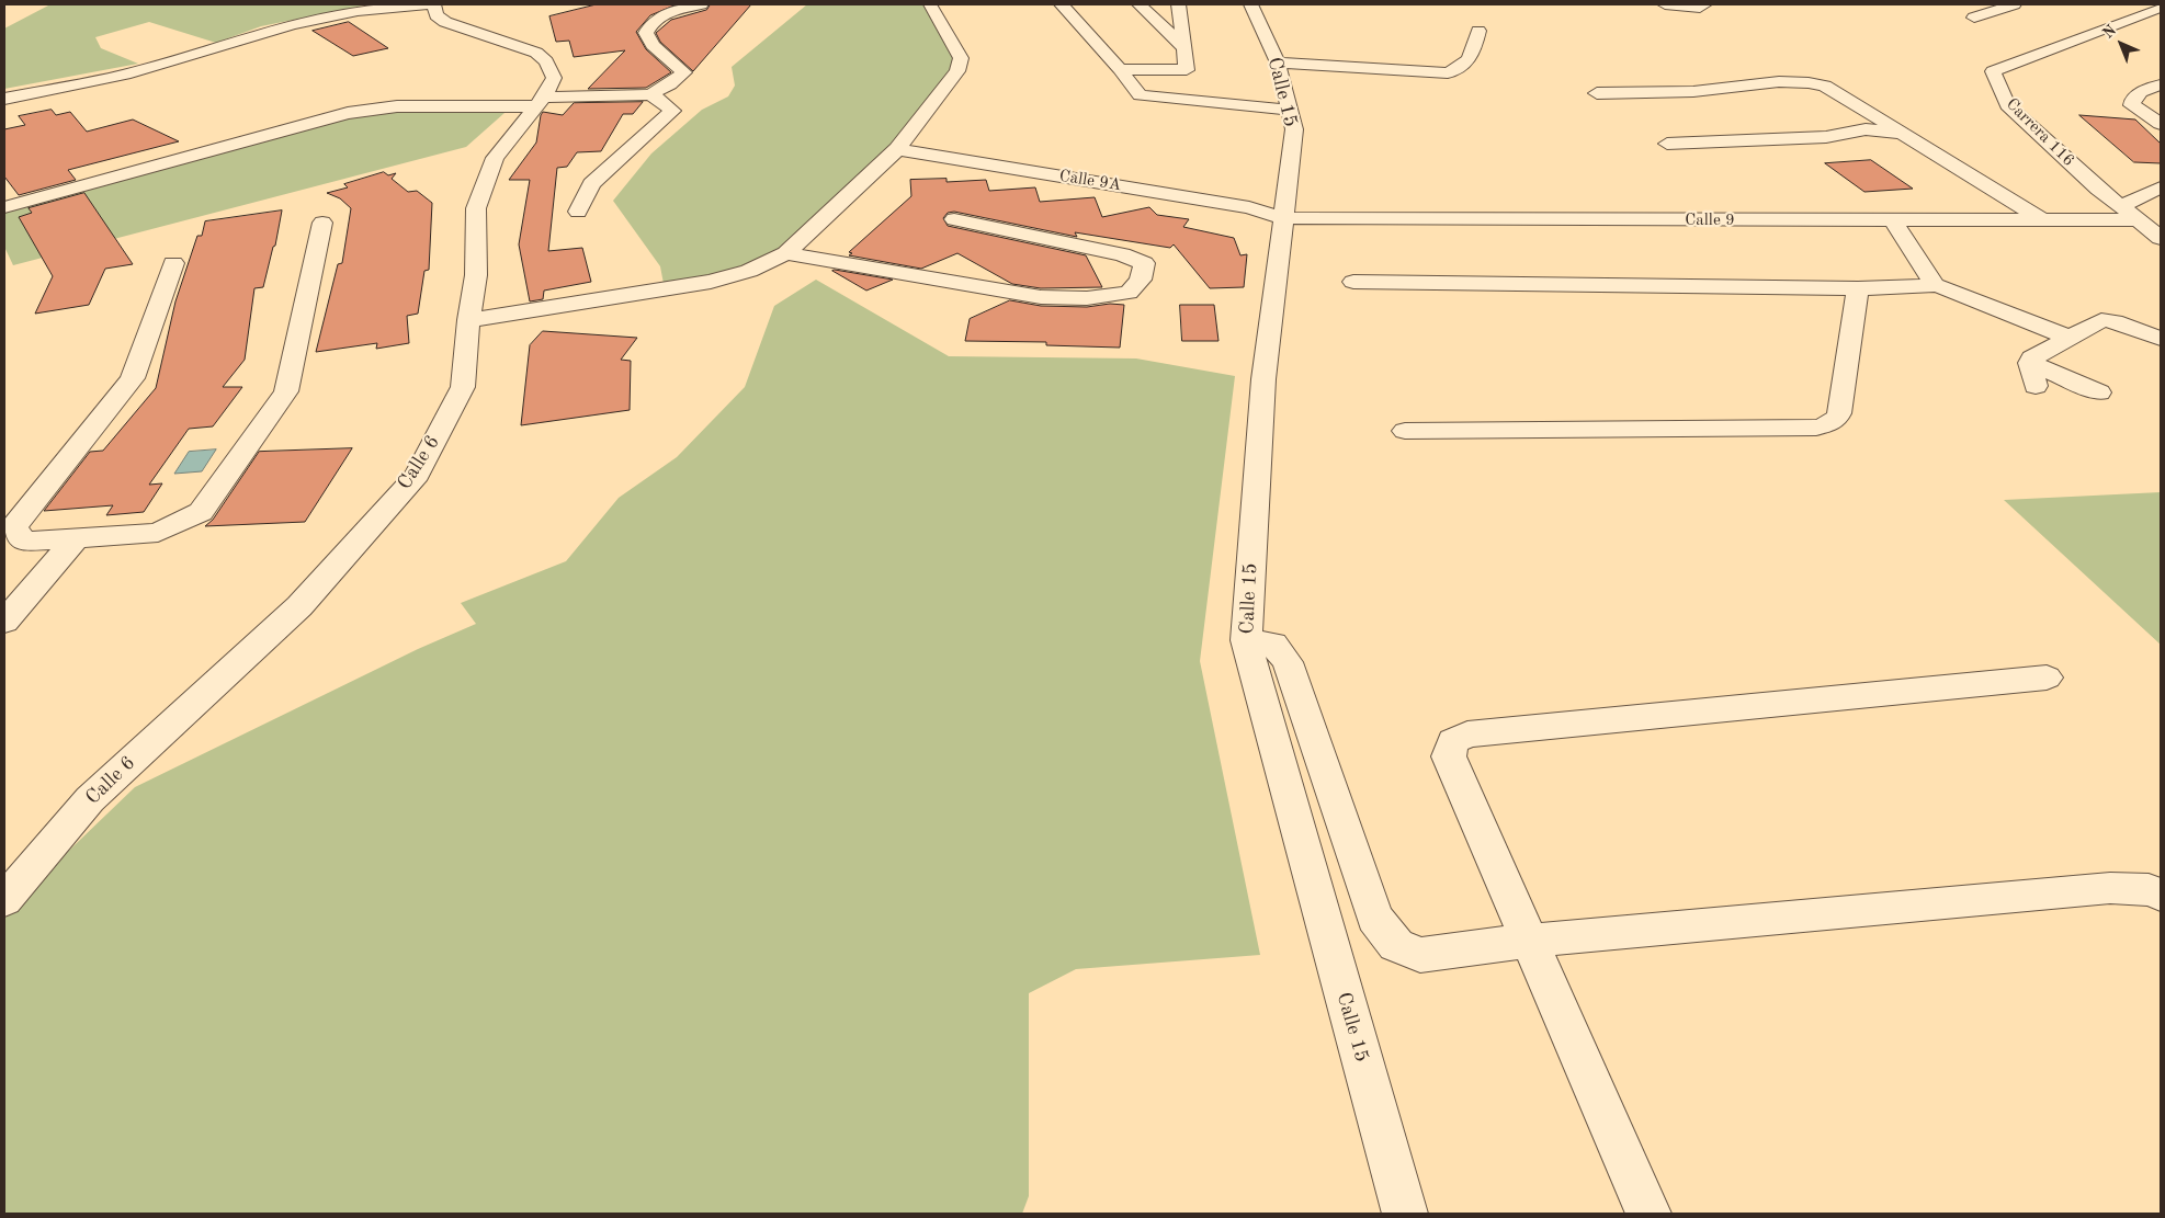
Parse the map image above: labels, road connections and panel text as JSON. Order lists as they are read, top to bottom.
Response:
{
  "streets": {
    "street": [
      "Calle 15",
      "Carrera 116",
      "Calle 9A",
      "Calle 9",
      "Calle 6"
    ]
  },
  "crossings": [
    ["Calle 15", "Calle 9A"],
    ["Calle 15", "Calle 9"],
    ["Carrera 116", "Calle 9"],
    ["Calle 9A", "Calle 9"]
  ],
  "north": "top left"
}
